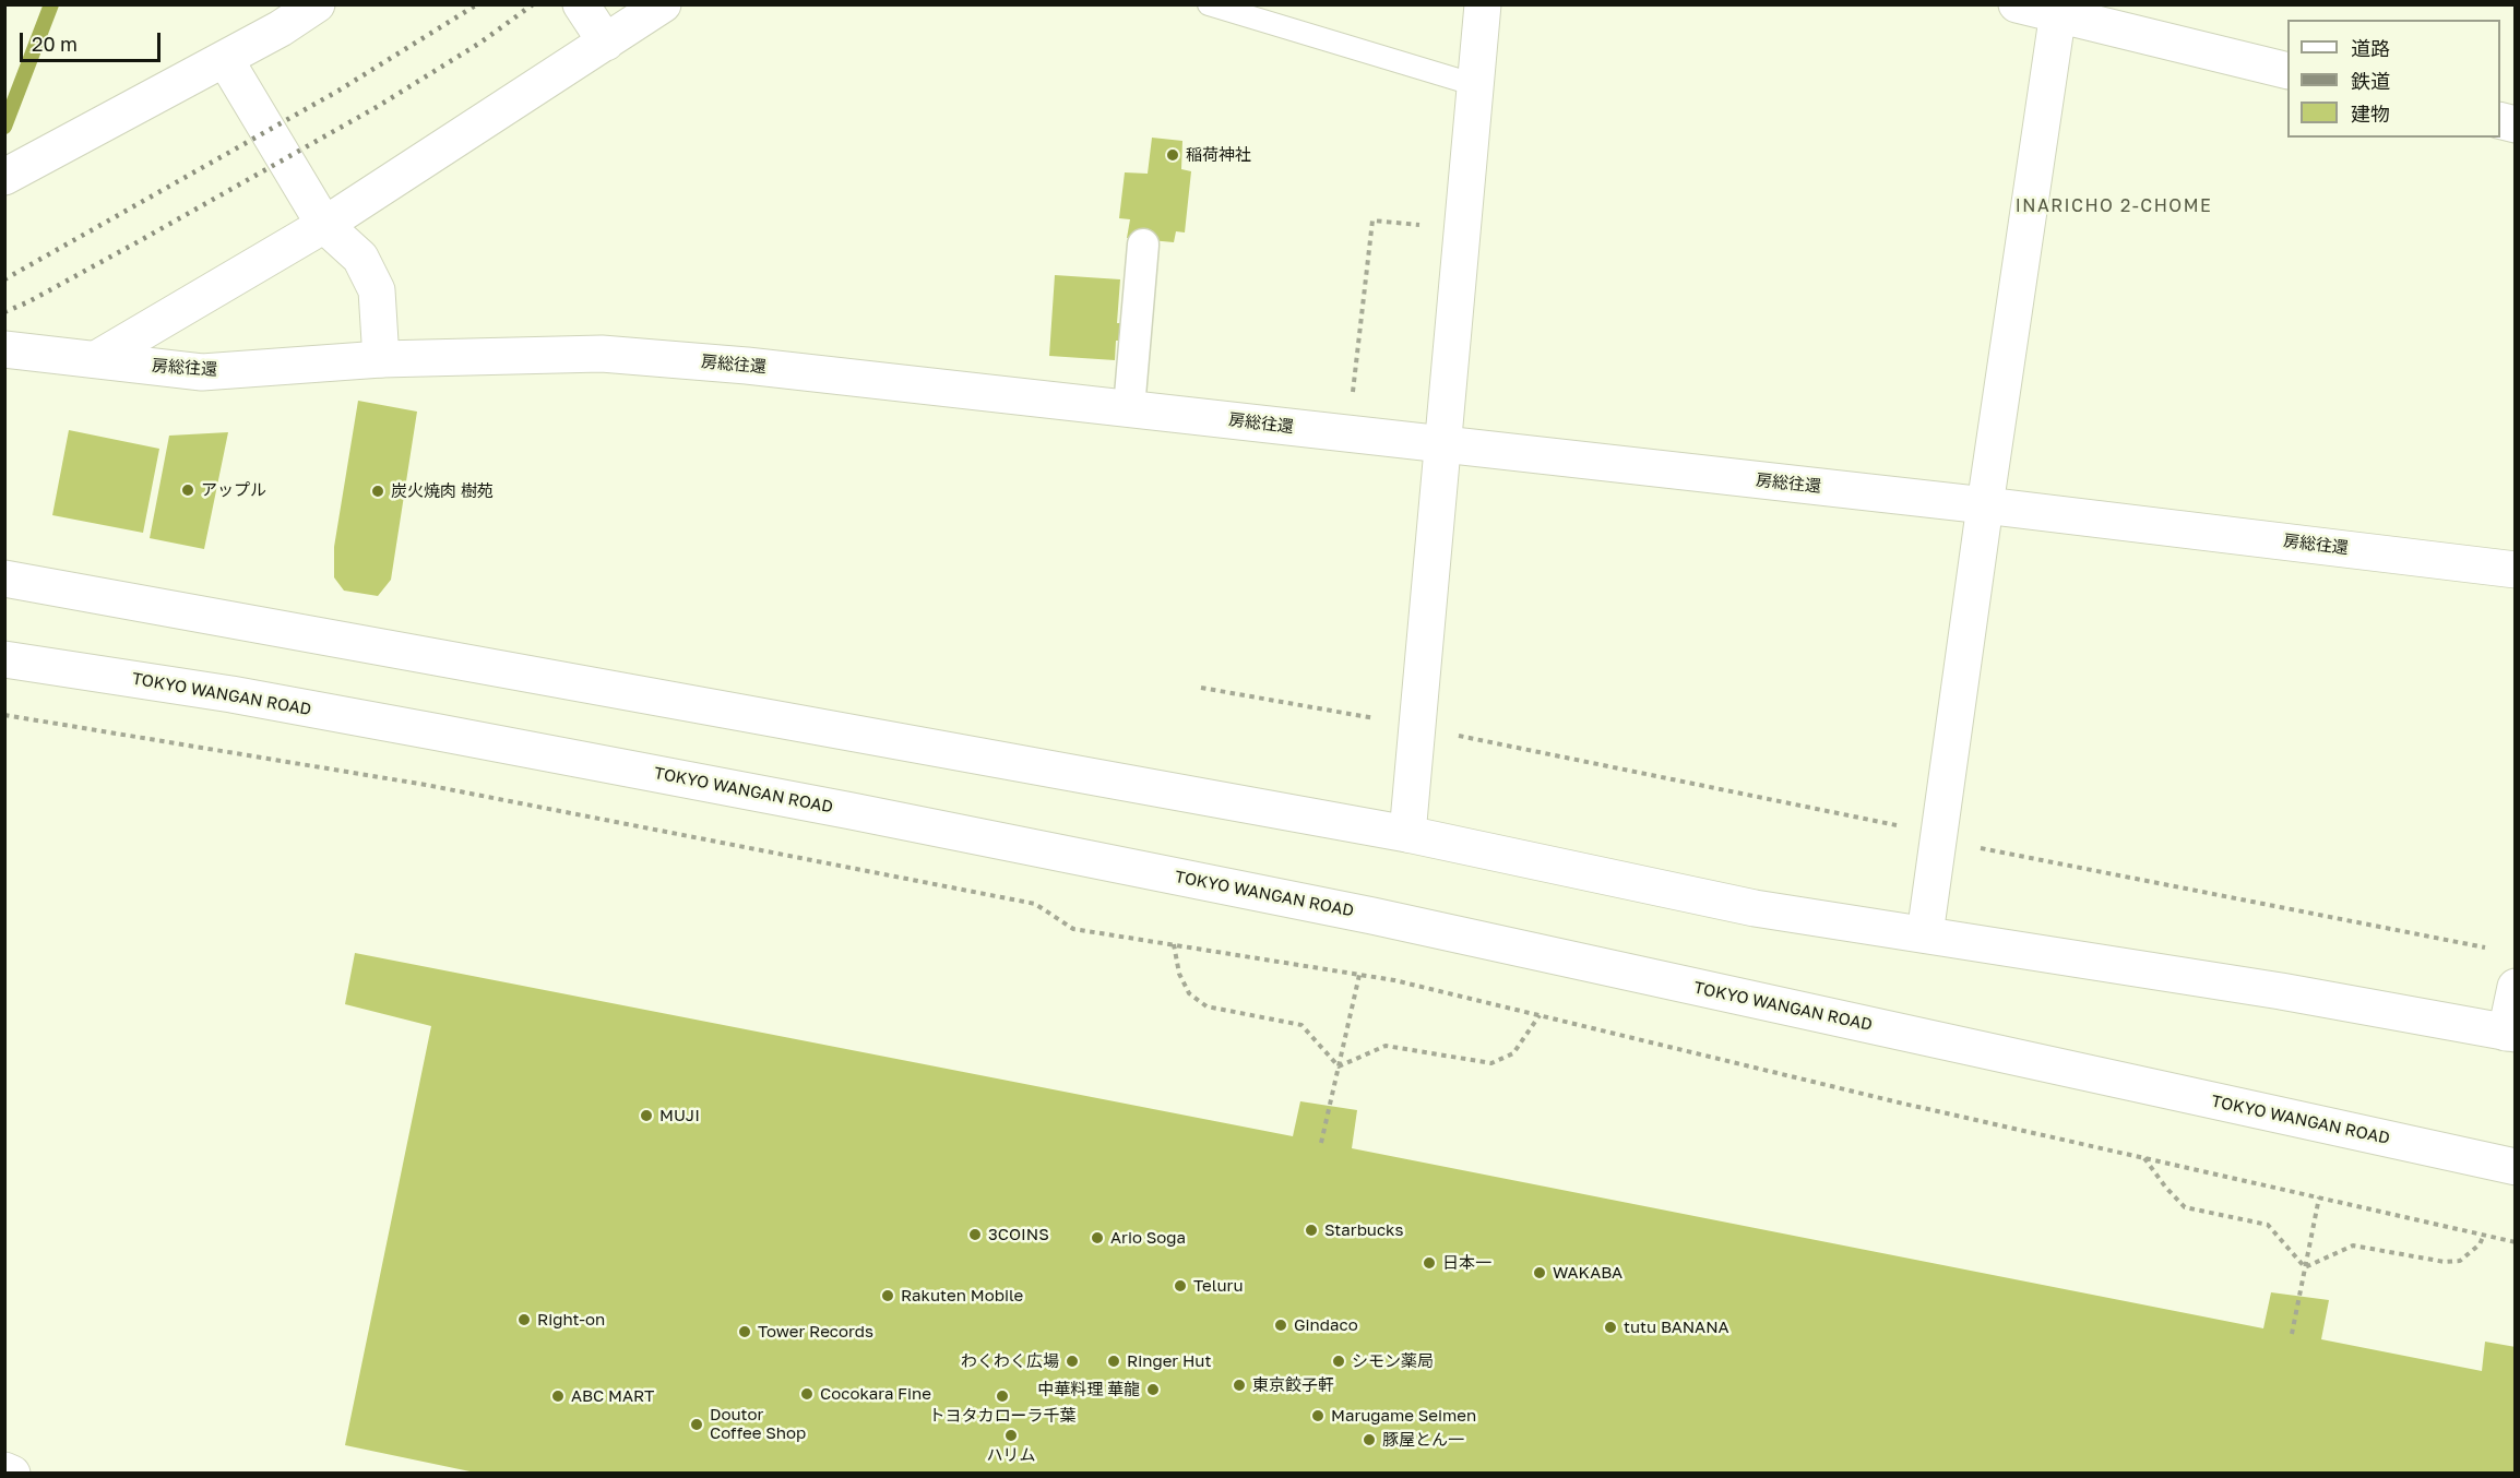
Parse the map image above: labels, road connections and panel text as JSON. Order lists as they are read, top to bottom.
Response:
{
  "streets": {
    "main road": ["房総往還", "TOKYO WANGAN ROAD"]
  },
  "districts": ["INARICHO 2-CHOME"],
  "places": [
    "稲荷神社",
    "アップル",
    "炭火焼肉 樹苑",
    "MUJI",
    "Starbucks",
    "3COINS",
    "Ario Soga",
    "日本一",
    "WAKABA",
    "Teluru",
    "Rakuten Mobile",
    "Right-on",
    "Gindaco",
    "tutu BANANA",
    "Tower Records",
    "わくわく広場",
    "Ringer Hut",
    "シモン薬局",
    "東京餃子軒",
    "中華料理 華龍",
    "Cocokara Fine",
    "ABC MART",
    "トヨタカローラ千葉",
    "Marugame Seimen",
    "Doutor Coffee Shop",
    "ハリム",
    "豚屋とん一"
  ],
  "legend": ["道路", "鉄道", "建物"],
  "scale_bar": "20 m"
}
